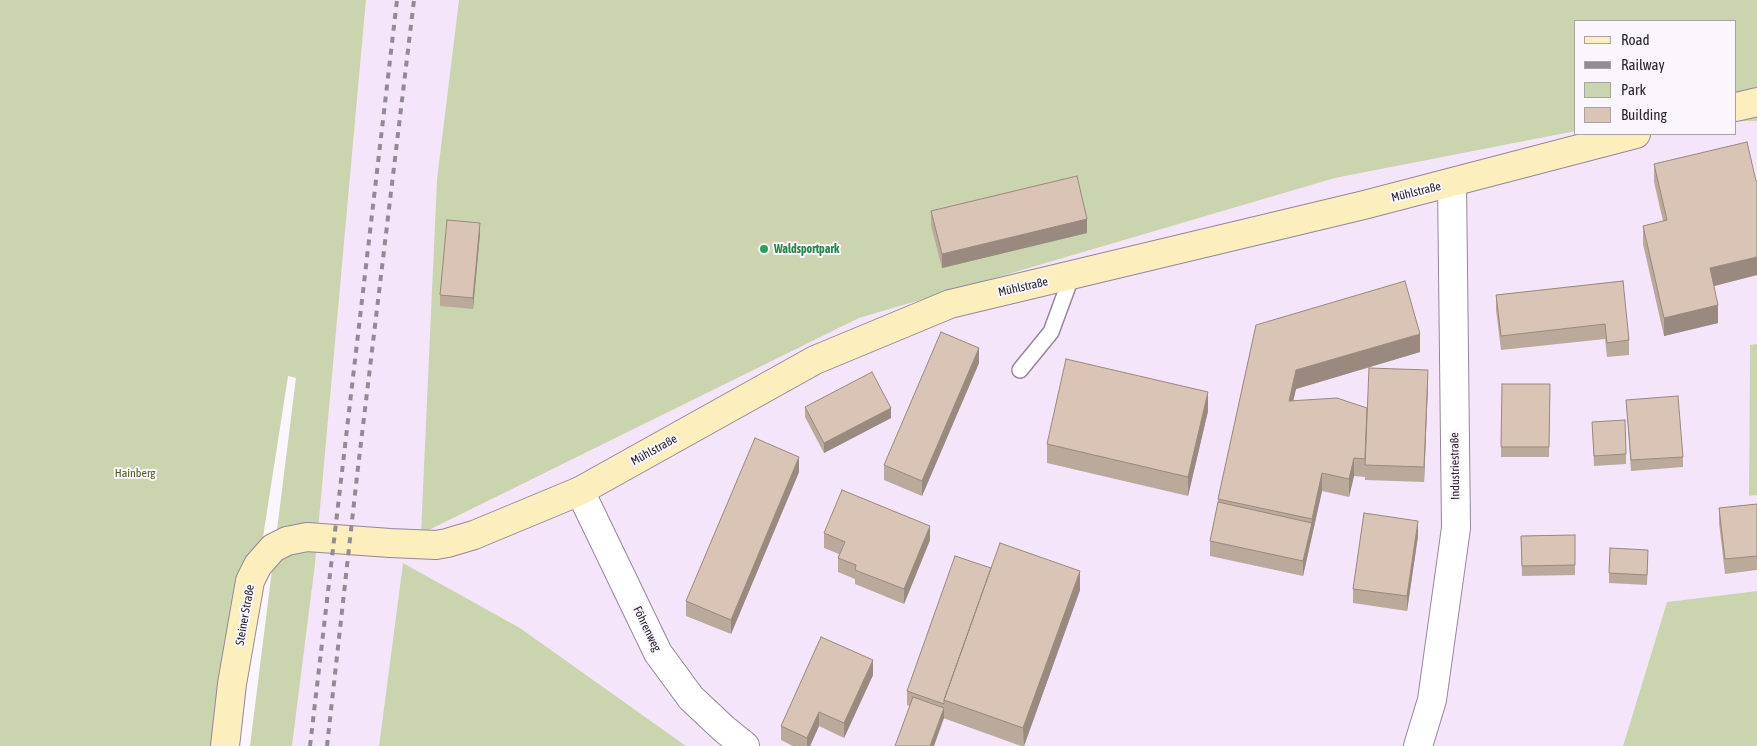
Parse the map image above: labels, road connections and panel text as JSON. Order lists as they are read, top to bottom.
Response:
{
  "streets": {
    "street": [
      "Mühlstraße",
      "Industriestraße",
      "Steiner Straße",
      "Föhrenweg"
    ]
  },
  "crossings": [
    ["Mühlstraße", "Industriestraße"],
    ["Mühlstraße", "Steiner Straße"],
    ["Mühlstraße", "Föhrenweg"]
  ],
  "parks": ["Hainberg"],
  "places": ["Waldsportpark"],
  "legend": [
    "Road",
    "Railway",
    "Park",
    "Building"
  ]
}
